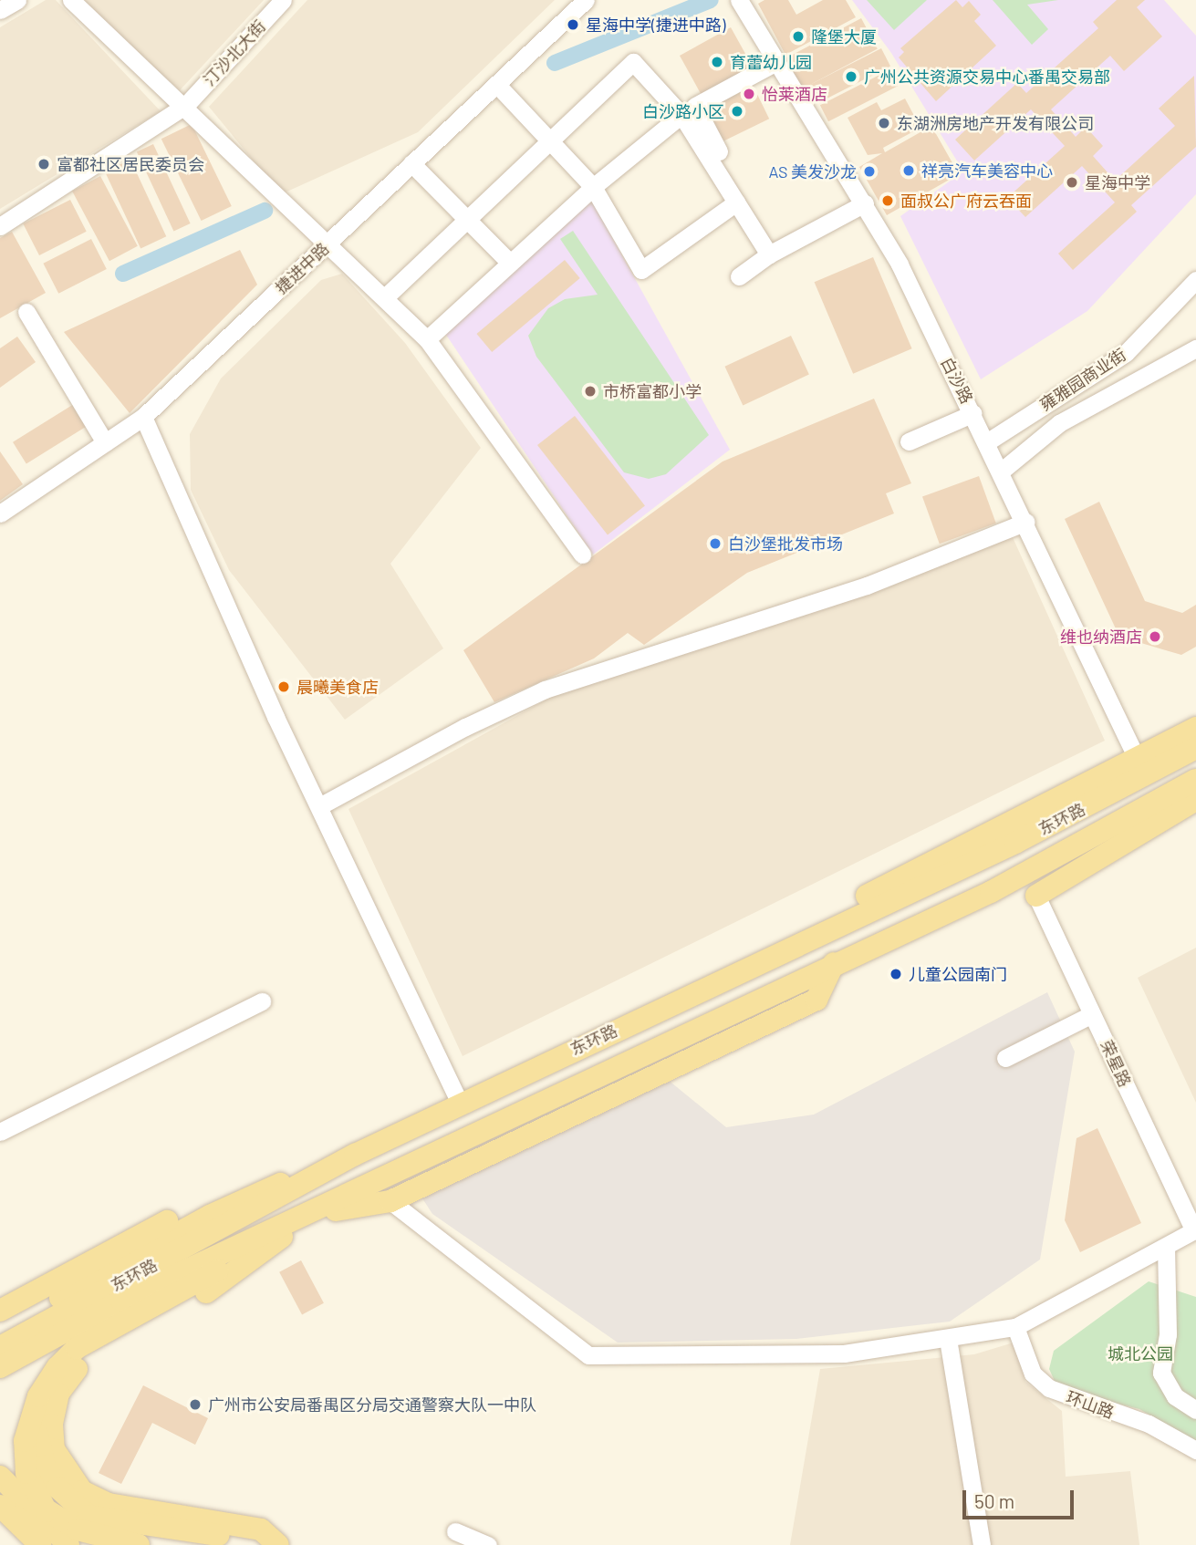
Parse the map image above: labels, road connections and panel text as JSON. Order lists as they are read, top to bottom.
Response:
{
  "streets": {
    "main road": ["东环路"],
    "street": [
      "汀沙北大街",
      "捷进中路",
      "雍雅园商业街",
      "白沙路",
      "荣星路",
      "环山路"
    ]
  },
  "crossings": [
    ["雍雅园商业街", "白沙路"],
    ["白沙路", "东环路"]
  ],
  "parks": ["城北公园"],
  "places": [
    "星海中学(捷进中路)",
    "隆堡大厦",
    "育蕾幼儿园",
    "广州公共资源交易中心番禺交易部",
    "怡莱酒店",
    "白沙路小区",
    "东湖洲房地产开发有限公司",
    "富都社区居民委员会",
    "祥亮汽车美容中心",
    "AS 美发沙龙",
    "星海中学",
    "面叔公广府云吞面",
    "市桥富都小学",
    "白沙堡批发市场",
    "维也纳酒店",
    "晨曦美食店",
    "儿童公园南门",
    "广州市公安局番禺区分局交通警察大队一中队"
  ],
  "scale_bar": "50 m"
}
